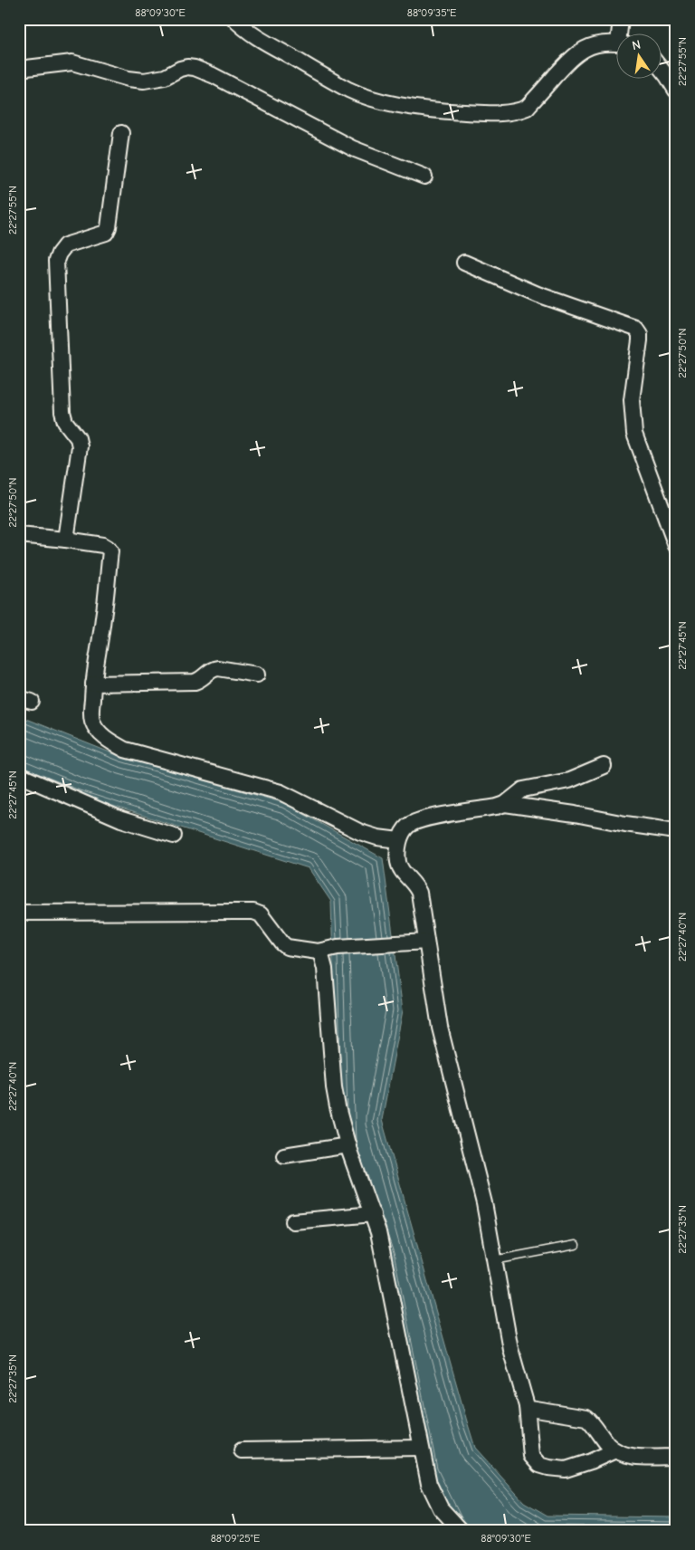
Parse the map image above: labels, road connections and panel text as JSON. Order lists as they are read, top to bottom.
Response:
{
  "north": "top",
  "coordinates": [
    "88°09'30\"E",
    "88°09'35\"E",
    "22°27'55\"N",
    "22°27'50\"N",
    "22°27'45\"N",
    "22°27'40\"N",
    "22°27'35\"N",
    "88°09'25\"E"
  ]
}
